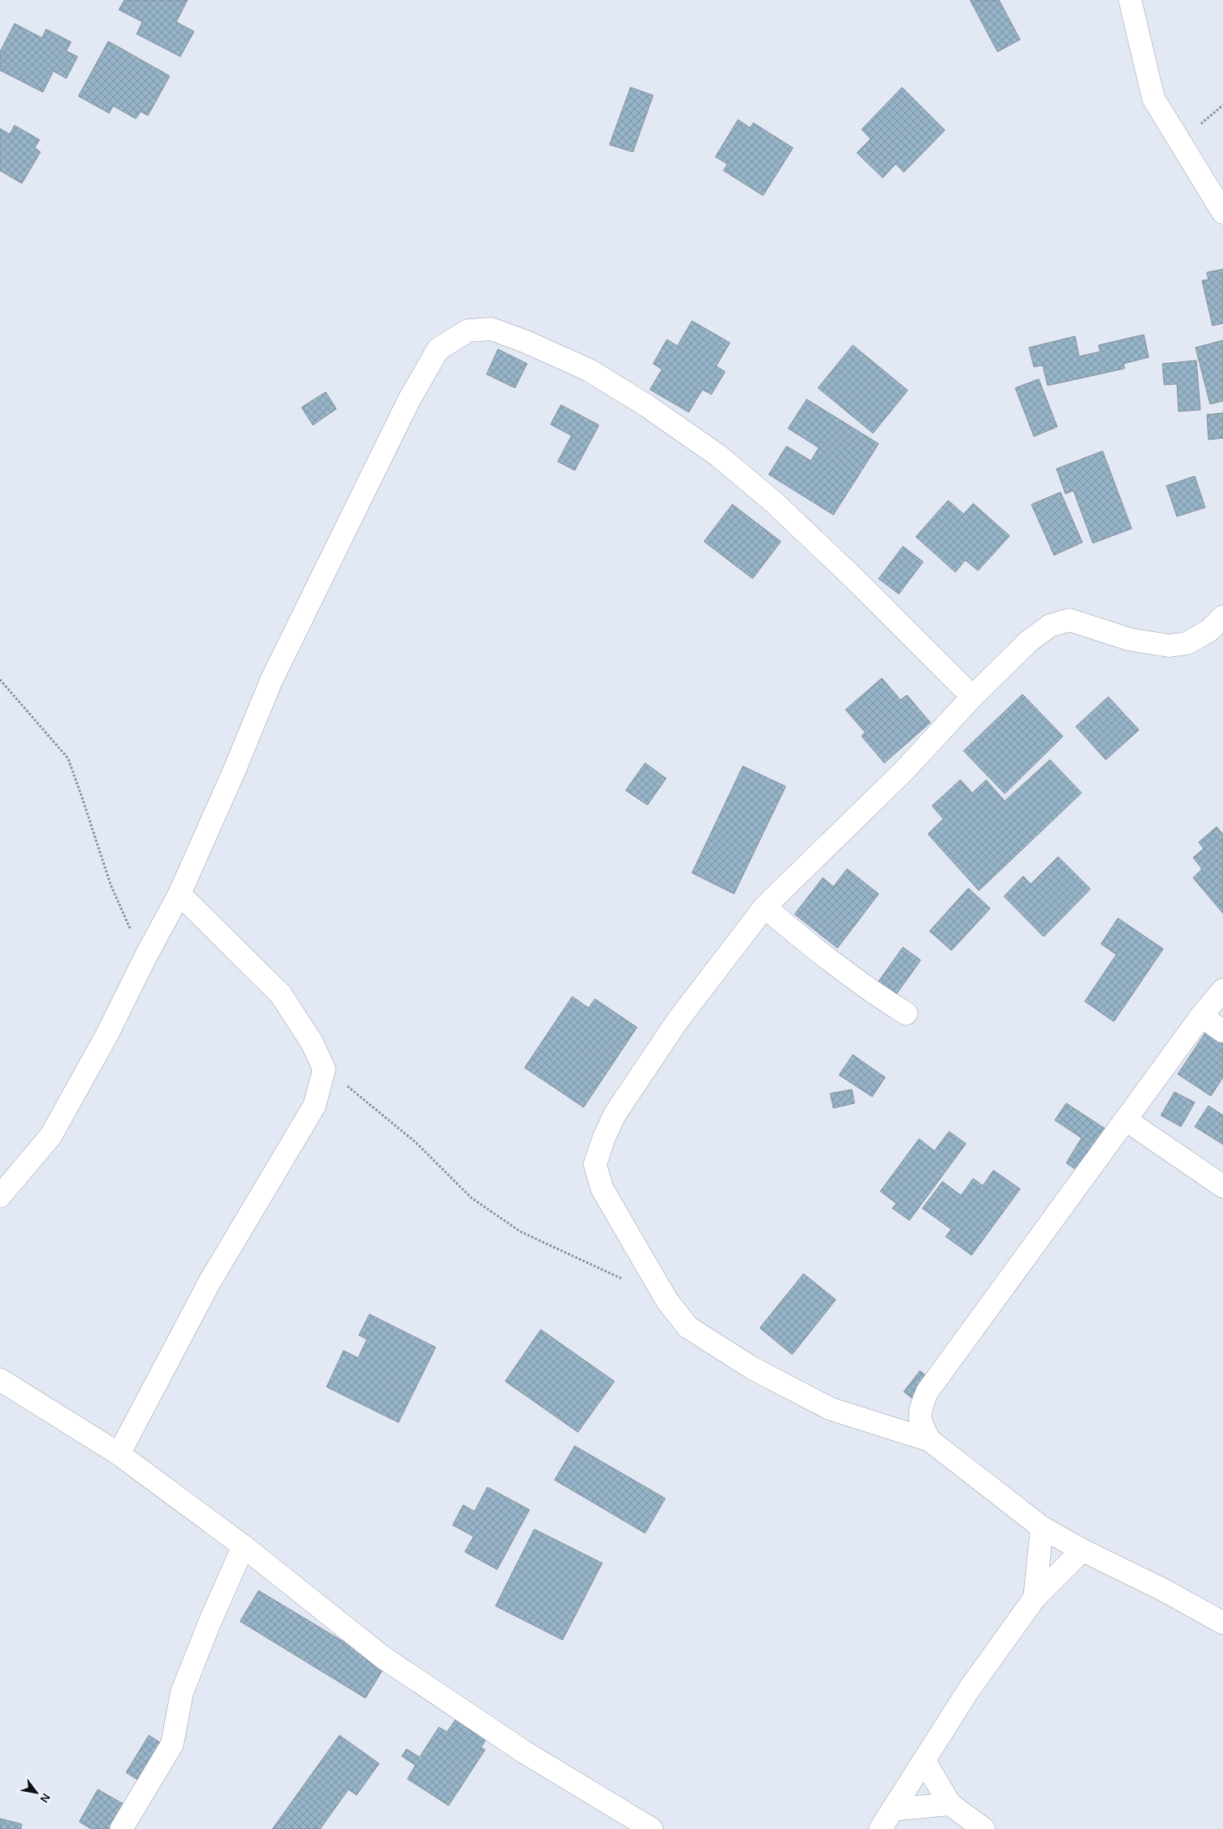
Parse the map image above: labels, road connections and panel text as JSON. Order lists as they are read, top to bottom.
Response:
{
  "north": "bottom right"
}
